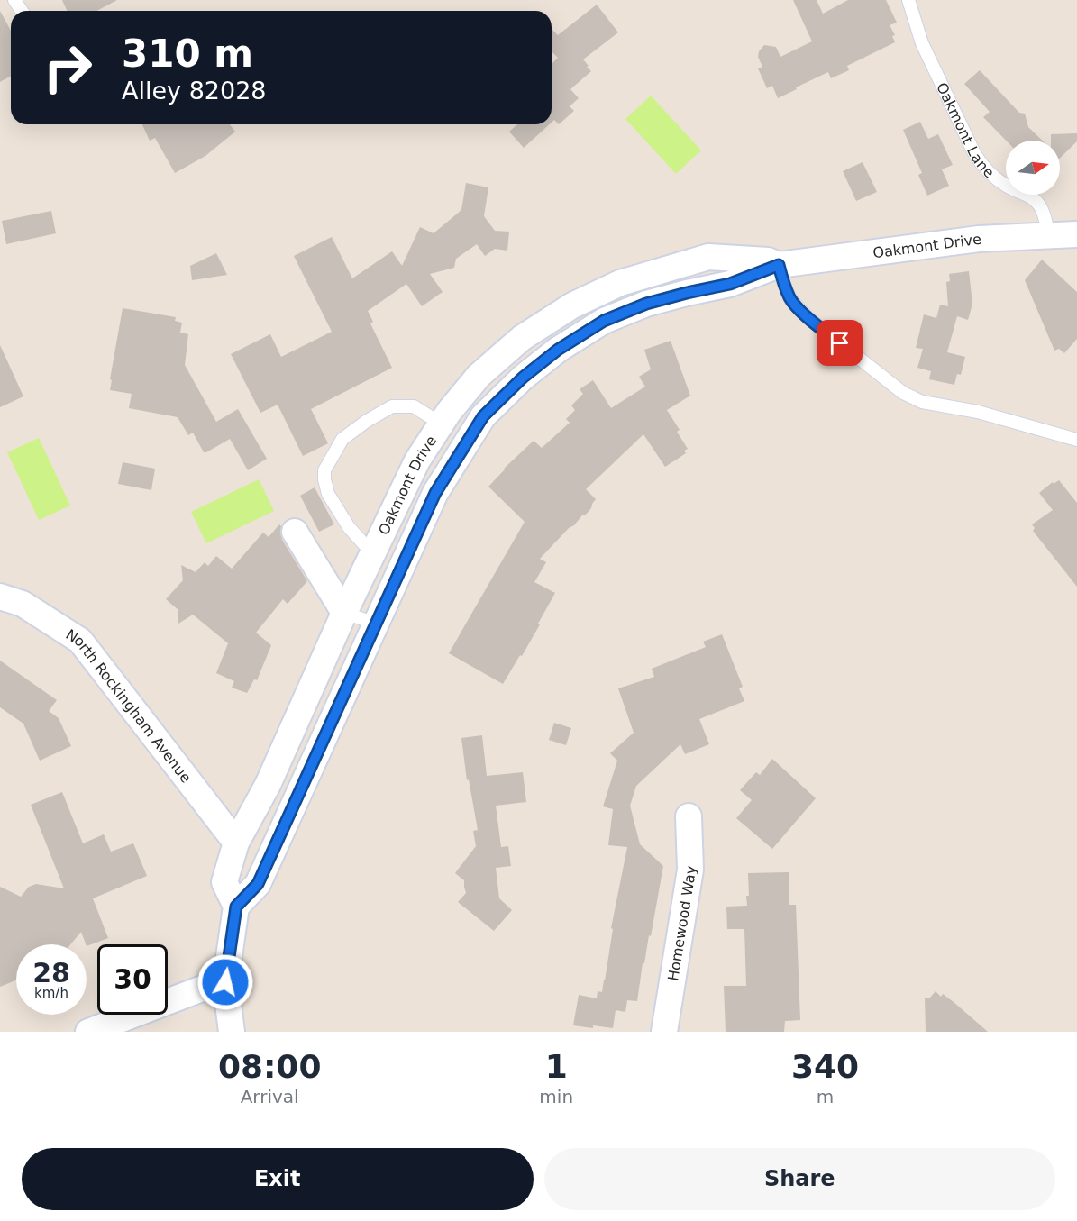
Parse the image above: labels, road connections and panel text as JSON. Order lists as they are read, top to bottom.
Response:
{
  "streets": {
    "street": ["Oakmont Drive", "North Rockingham Avenue", "Homewood Way"],
    "lane": ["Oakmont Lane"]
  },
  "crossings": [
    ["Oakmont Lane", "Oakmont Drive"],
    ["Oakmont Drive", "North Rockingham Avenue"]
  ],
  "north": "right",
  "page": {
    "turn": ["310 m", "Alley 82028"],
    "speed": "28 km/h",
    "limit": "30",
    "eta": [
      "08:00",
      "Arrival",
      "1",
      "min",
      "340",
      "m"
    ],
    "buttons": ["Exit", "Share"]
  }
}
